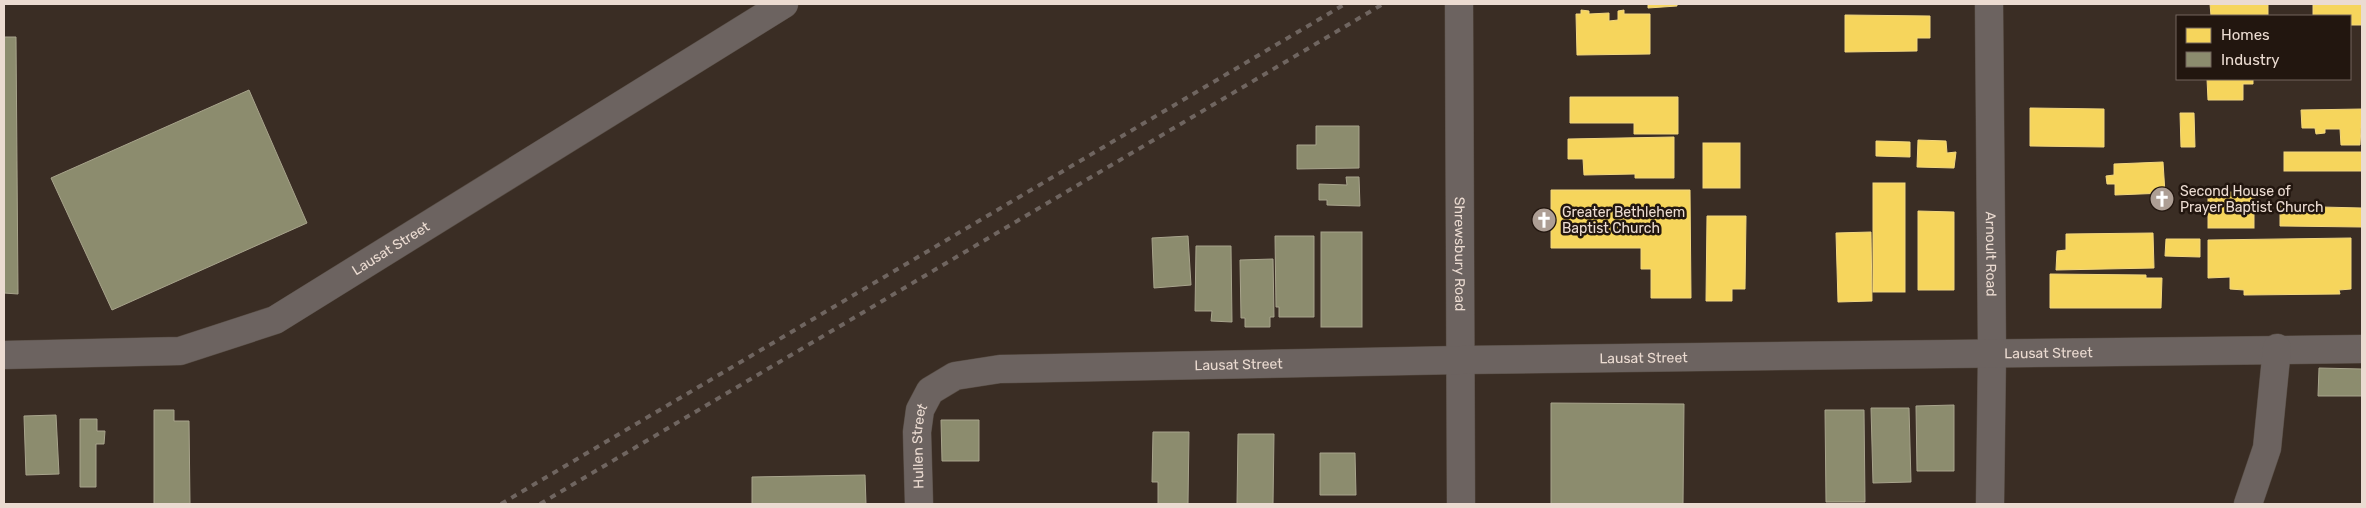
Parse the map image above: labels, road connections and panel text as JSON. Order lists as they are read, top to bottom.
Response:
{
  "streets": {
    "street": [
      "Lausat Street",
      "Shrewsbury Road",
      "Arnoult Road",
      "Hullen Street"
    ]
  },
  "crossings": [
    ["Lausat Street", "Shrewsbury Road"],
    ["Lausat Street", "Arnoult Road"],
    ["Lausat Street", "Hullen Street"]
  ],
  "places": {
    "church": ["Second House of Prayer Baptist Church", "Greater Bethlehem Baptist Church"]
  },
  "legend": ["Homes", "Industry"]
}
